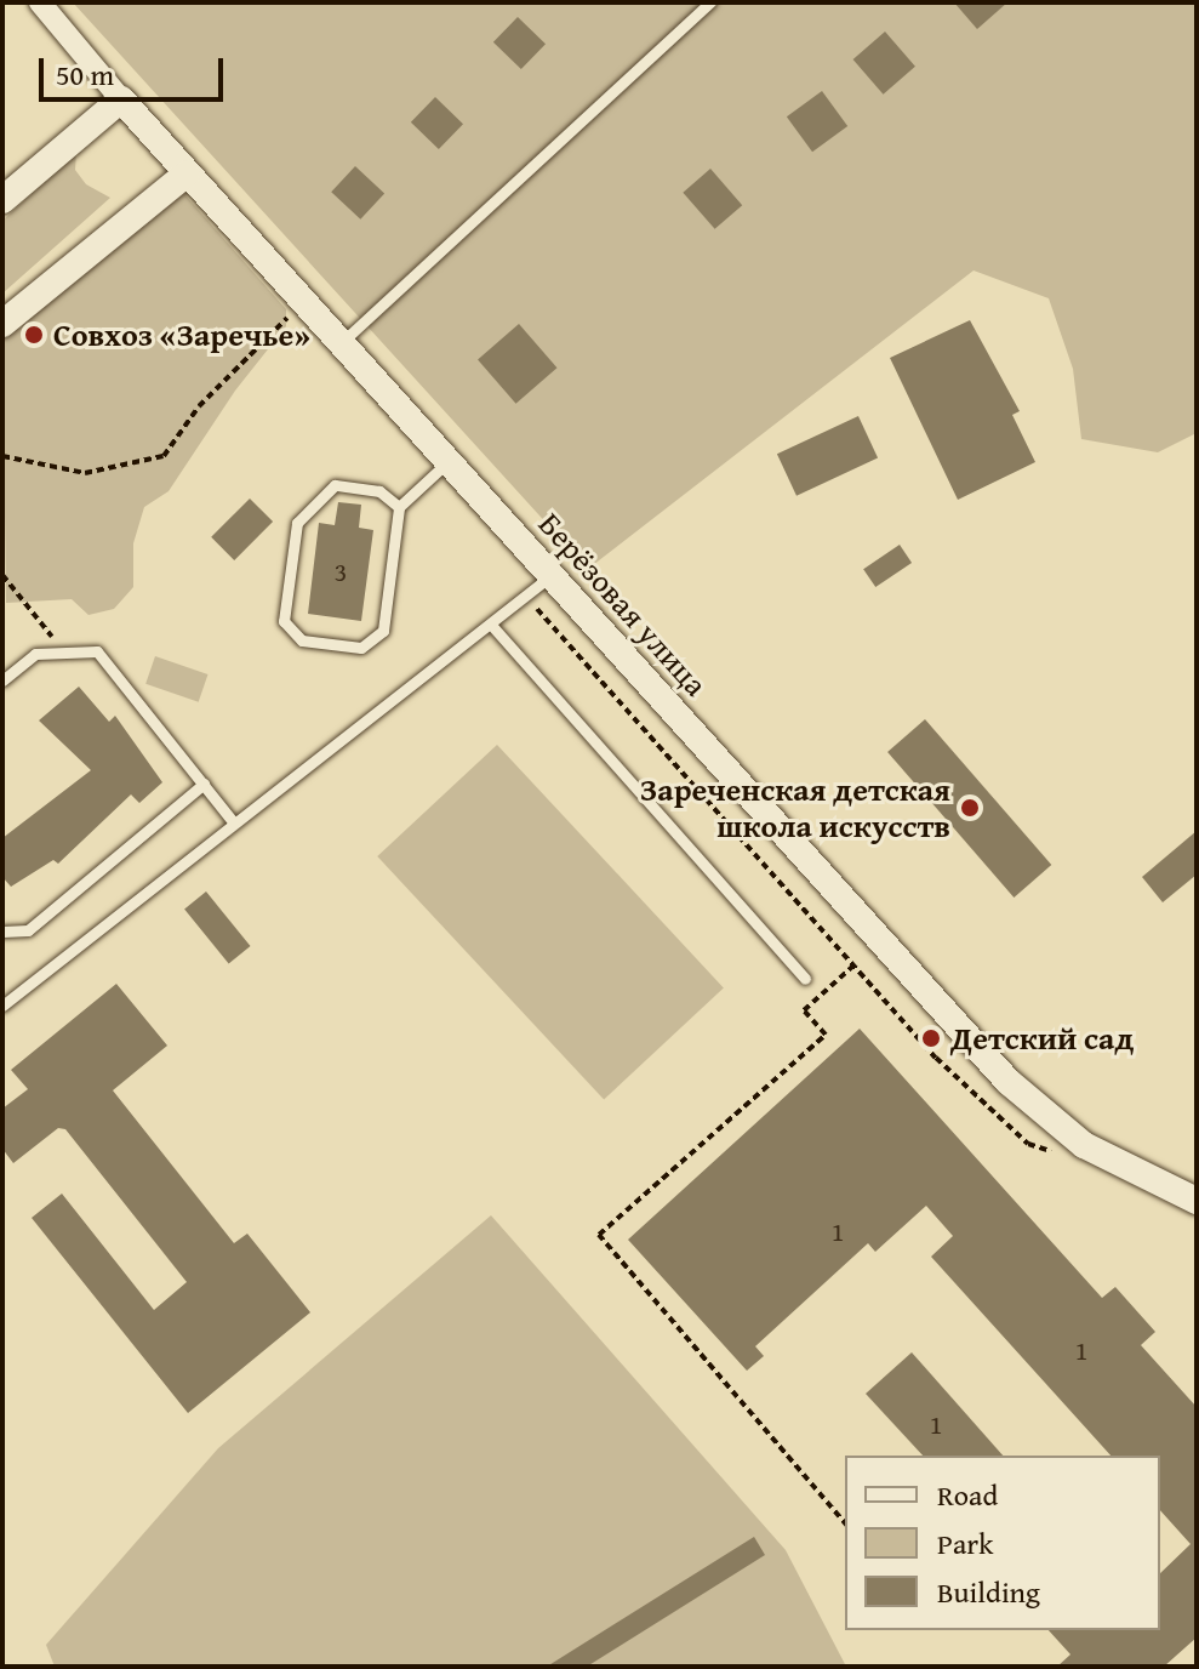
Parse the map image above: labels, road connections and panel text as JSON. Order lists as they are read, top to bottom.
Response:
{
  "streets": {
    "street": ["Берёзовая улица"]
  },
  "places": ["Совхоз «Заречье»", "Зареченская детская школа искусств", "Детский сад"],
  "house_numbers": [
    "3",
    "1",
    "1",
    "1"
  ],
  "legend": ["Road", "Park", "Building"],
  "scale_bar": "50 m"
}
